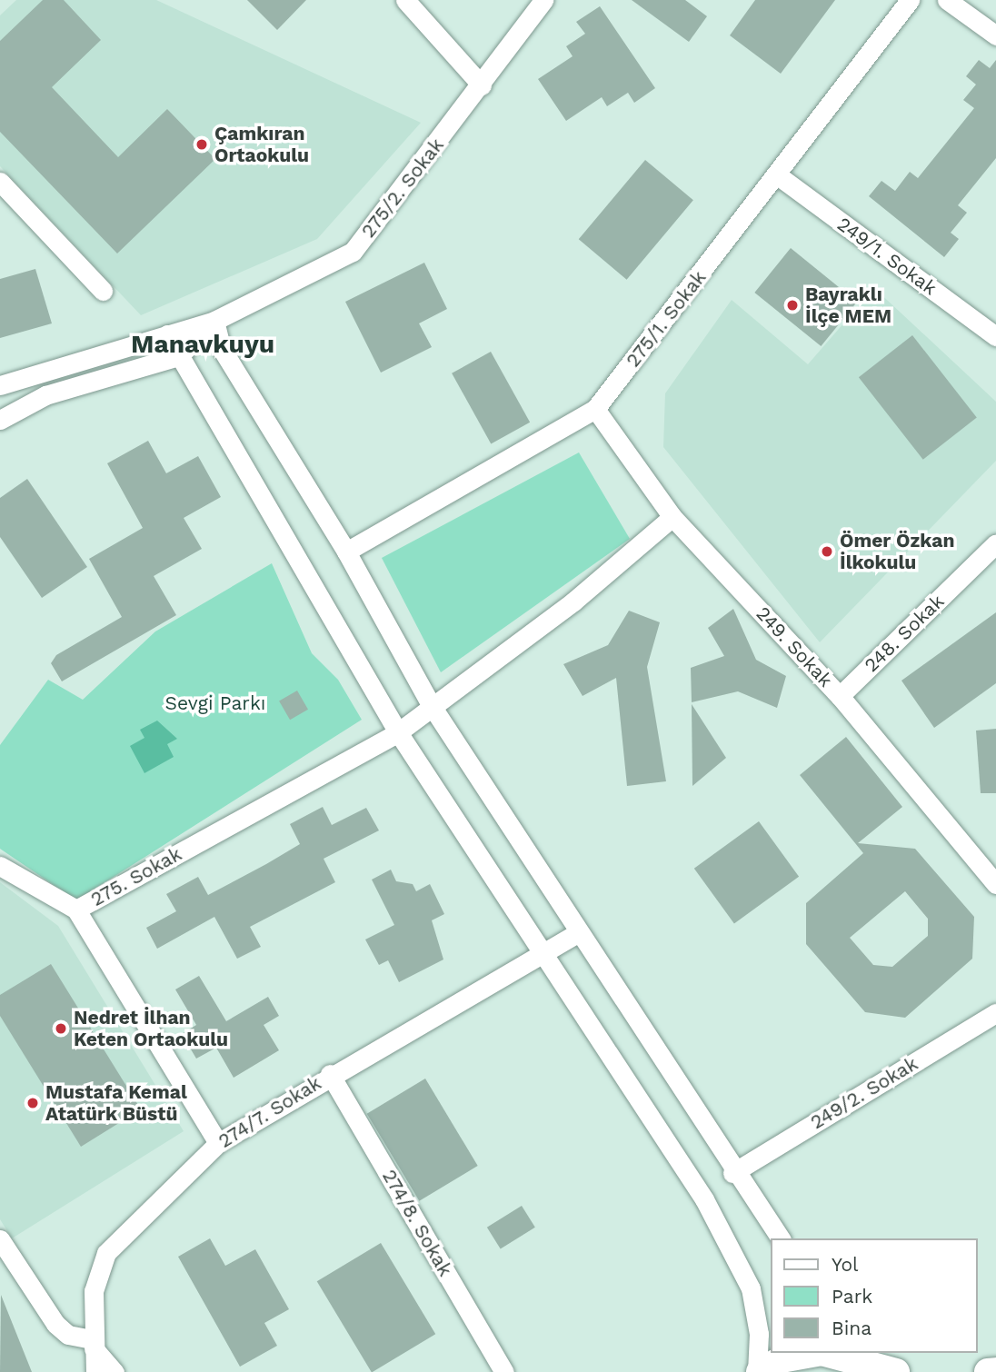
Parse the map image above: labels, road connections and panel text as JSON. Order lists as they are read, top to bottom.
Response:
{
  "streets": {
    "street": [
      "275/2. Sokak",
      "249/1. Sokak",
      "275/1. Sokak",
      "248. Sokak",
      "249. Sokak",
      "275. Sokak",
      "249/2. Sokak",
      "274/7. Sokak",
      "274/8. Sokak"
    ]
  },
  "crossings": [
    ["249/1. Sokak", "275/1. Sokak"],
    ["275/1. Sokak", "249. Sokak"],
    ["248. Sokak", "249. Sokak"],
    ["249. Sokak", "275. Sokak"],
    ["275. Sokak", "274/7. Sokak"],
    ["274/7. Sokak", "274/8. Sokak"]
  ],
  "districts": ["Manavkuyu"],
  "parks": ["Sevgi Parkı"],
  "places": [
    "Çamkıran Ortaokulu",
    "Bayraklı İlçe MEM",
    "Ömer Özkan İlkokulu",
    "Nedret İlhan Keten Ortaokulu",
    "Mustafa Kemal Atatürk Büstü"
  ],
  "legend": ["Yol", "Park", "Bina"]
}
